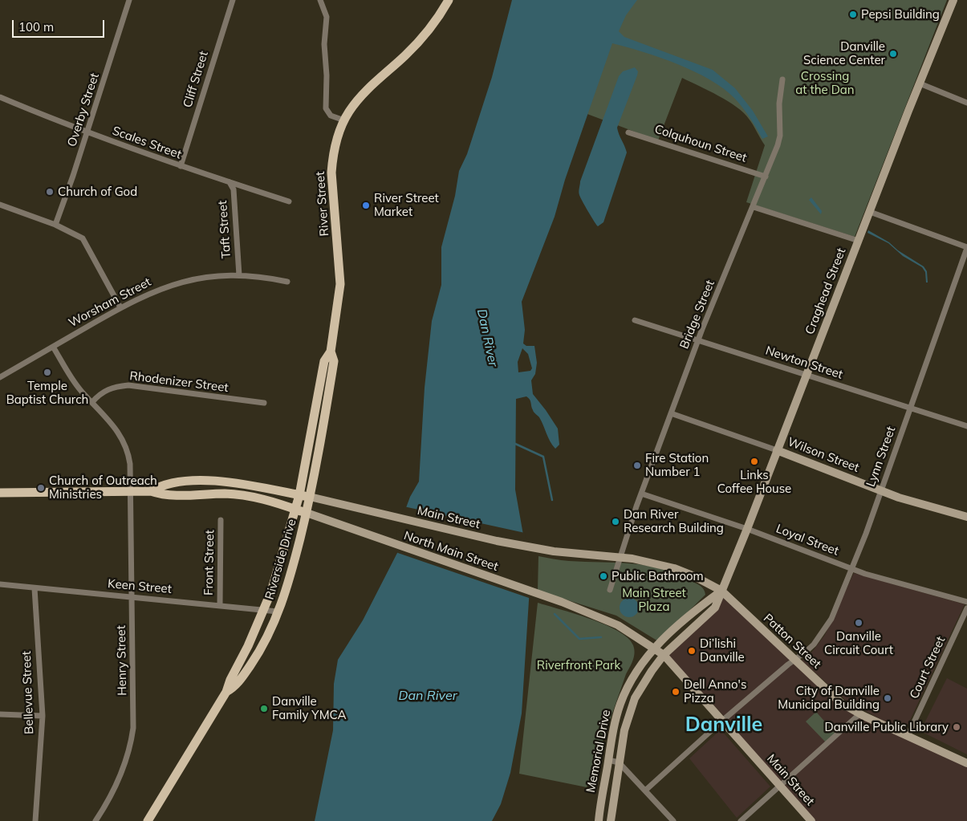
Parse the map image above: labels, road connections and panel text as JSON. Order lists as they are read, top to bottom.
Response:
{
  "streets": {
    "main road": [
      "River Street",
      "Craghead Street",
      "Wilson Street",
      "Main Street",
      "North Main Street",
      "Riverside Drive",
      "Patton Street",
      "Memorial Drive"
    ],
    "street": [
      "Cliff Street",
      "Overby Street",
      "Scales Street",
      "Colquhoun Street",
      "Taft Street",
      "Worsham Street",
      "Bridge Street",
      "Newton Street",
      "Rhodenizer Street",
      "Lynn Street",
      "Loyal Street",
      "Front Street",
      "Keen Street",
      "Henry Street",
      "Court Street",
      "Bellevue Street"
    ]
  },
  "crossings": [
    ["Cliff Street", "Scales Street"],
    ["Overby Street", "Scales Street"],
    ["Scales Street", "Taft Street"],
    ["Colquhoun Street", "Bridge Street"],
    ["River Street", "Main Street"],
    ["River Street", "North Main Street"],
    ["River Street", "Riverside Drive"],
    ["Taft Street", "Worsham Street"],
    ["Craghead Street", "Newton Street"],
    ["Craghead Street", "Wilson Street"],
    ["Craghead Street", "Main Street"],
    ["Craghead Street", "Loyal Street"],
    ["Craghead Street", "Patton Street"],
    ["Craghead Street", "Memorial Drive"],
    ["Bridge Street", "Newton Street"],
    ["Bridge Street", "Wilson Street"],
    ["Bridge Street", "Main Street"],
    ["Bridge Street", "Loyal Street"],
    ["Bridge Street", "Patton Street"],
    ["Newton Street", "Lynn Street"],
    ["Rhodenizer Street", "Henry Street"],
    ["Wilson Street", "Lynn Street"],
    ["Lynn Street", "Main Street"],
    ["Lynn Street", "Loyal Street"],
    ["Lynn Street", "Patton Street"],
    ["Main Street", "North Main Street"],
    ["Main Street", "Patton Street"],
    ["Main Street", "Memorial Drive"],
    ["North Main Street", "Riverside Drive"],
    ["North Main Street", "Memorial Drive"],
    ["Riverside Drive", "Keen Street"],
    ["Front Street", "Keen Street"],
    ["Keen Street", "Henry Street"],
    ["Keen Street", "Bellevue Street"],
    ["Patton Street", "Court Street"]
  ],
  "districts": ["Danville"],
  "water": ["Dan River"],
  "parks": ["Crossing at the Dan", "Main Street Plaza", "Riverfront Park"],
  "places": [
    "Pepsi Building",
    "Danville Science Center",
    "Church of God",
    "River Street Market",
    "Temple Baptist Church",
    "Links Coffee House",
    "Fire Station Number 1",
    "Church of Outreach Ministries",
    "Dan River Research Building",
    "Public Bathroom",
    "Danville Circuit Court",
    "Di’lishi Danville",
    "Dell Anno's Pizza",
    "City of Danville Municipal Building",
    "Danville Family YMCA",
    "Danville Public Library"
  ],
  "scale_bar": "100 m"
}
